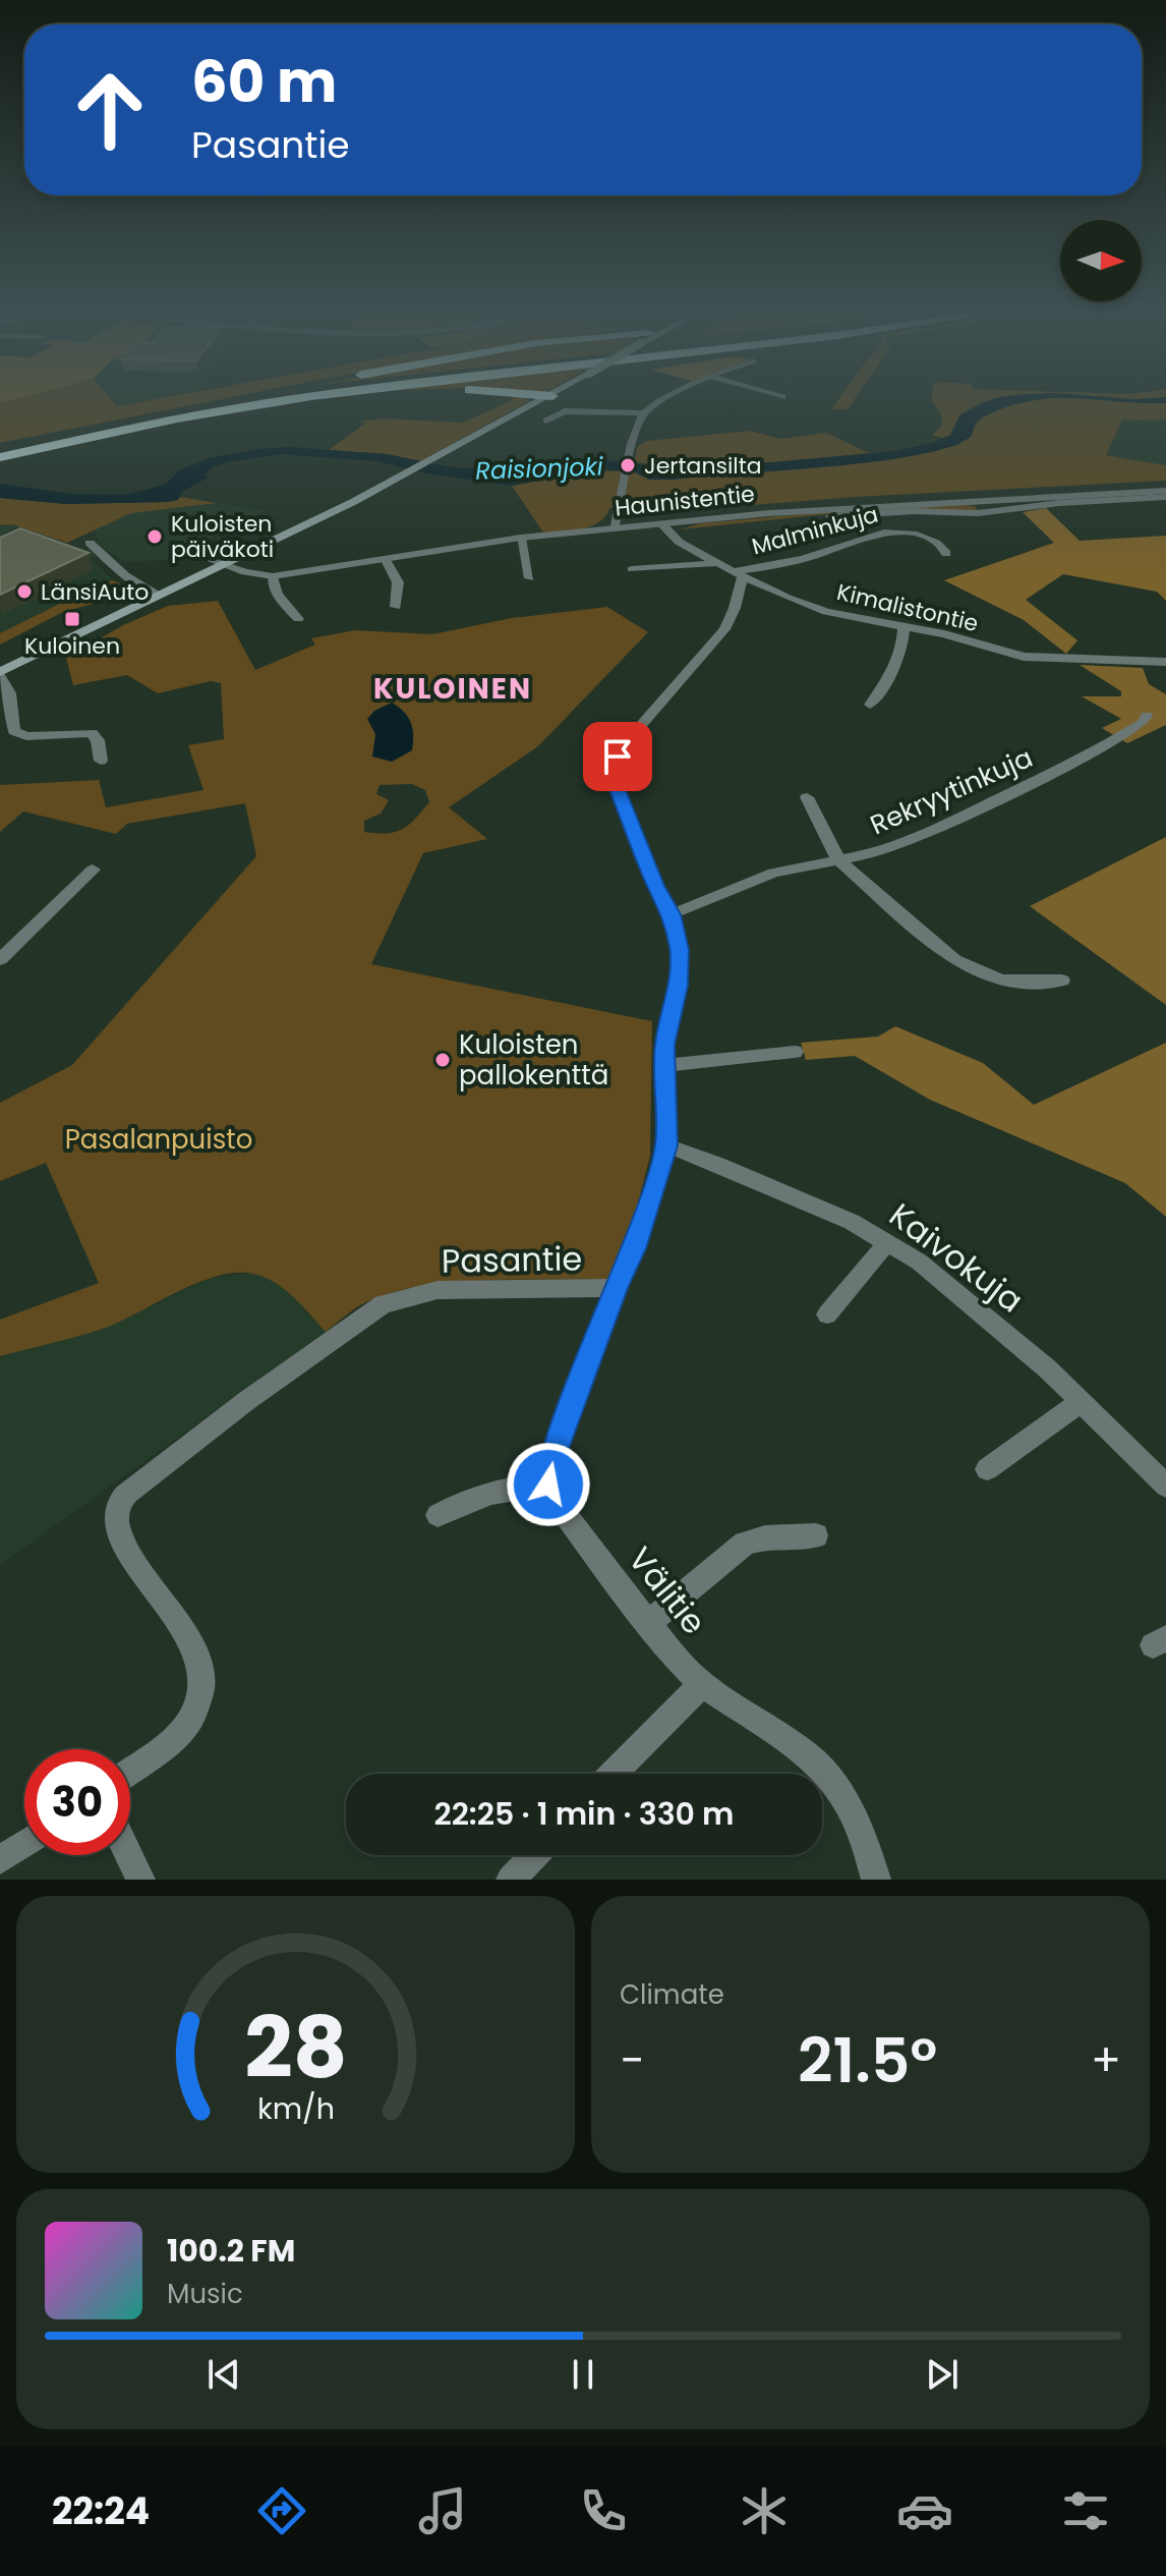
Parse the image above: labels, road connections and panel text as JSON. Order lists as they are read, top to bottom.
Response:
{
  "streets": {
    "street": [
      "Haunistentie",
      "Malminkuja",
      "Kimalistontie",
      "Rekryytinkuja",
      "Kaivokuja",
      "Pasantie",
      "Välitie"
    ]
  },
  "crossings": [
    ["Haunistentie", "Kimalistontie"],
    ["Malminkuja", "Kimalistontie"],
    ["Malminkuja", "Pasantie"],
    ["Kimalistontie", "Pasantie"],
    ["Rekryytinkuja", "Pasantie"],
    ["Kaivokuja", "Pasantie"]
  ],
  "districts": ["KULOINEN"],
  "water": ["Raisionjoki"],
  "parks": ["Pasalanpuisto"],
  "places": {
    "other": [
      "Jertansilta",
      "Kuloisten päiväkoti",
      "LänsiAuto",
      "Kuloisten pallokenttä"
    ],
    "transit": ["Kuloinen"]
  },
  "north": "right",
  "page": {
    "turn": ["60 m", "Pasantie"],
    "limit": "30",
    "trip": "22:25 · 1 min · 330 m",
    "tile": "Climate",
    "heat": ["−", "21.5°", "+"],
    "song": ["100.2 FM", "Music"],
    "tabs": "22:24",
    "gauge": ["28", "km/h"]
  }
}
